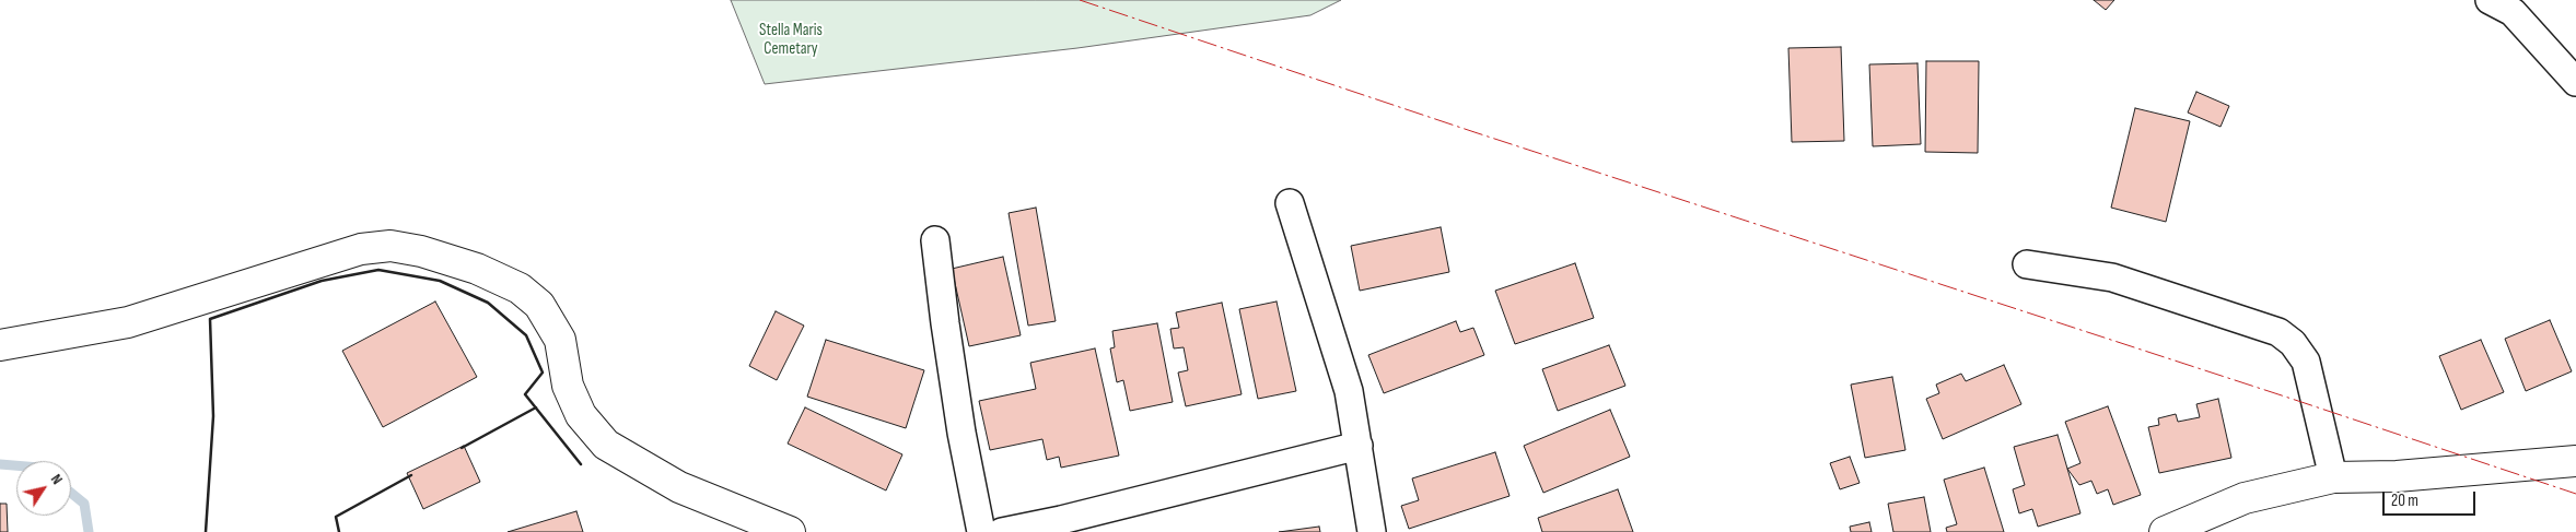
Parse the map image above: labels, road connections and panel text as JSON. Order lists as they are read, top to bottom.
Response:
{
  "parks": ["Stella Maris Cemetary"],
  "scale_bar": "20 m",
  "north": "top right"
}
